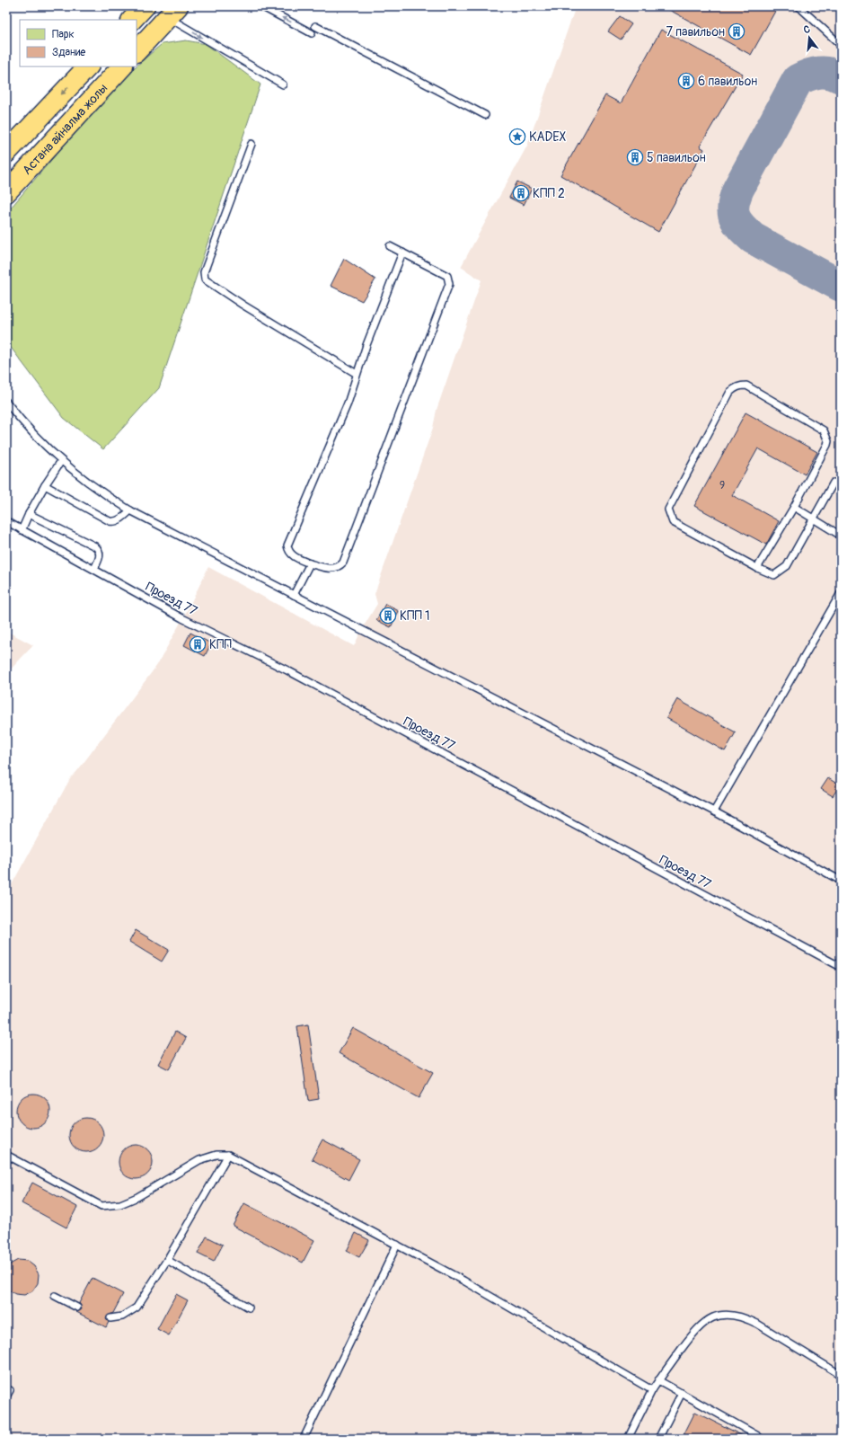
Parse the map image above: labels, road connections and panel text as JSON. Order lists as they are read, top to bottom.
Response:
{
  "streets": {
    "highway": ["Астана айналма жолы"],
    "lane": ["Проезд 77"]
  },
  "places": {
    "building": [
      "7 павильон",
      "6 павильон",
      "5 павильон",
      "КПП 2",
      "КПП 1",
      "КПП"
    ],
    "place": ["KADEX"]
  },
  "house_numbers": ["9"],
  "legend": ["Парк", "Здание"],
  "north": "top"
}
